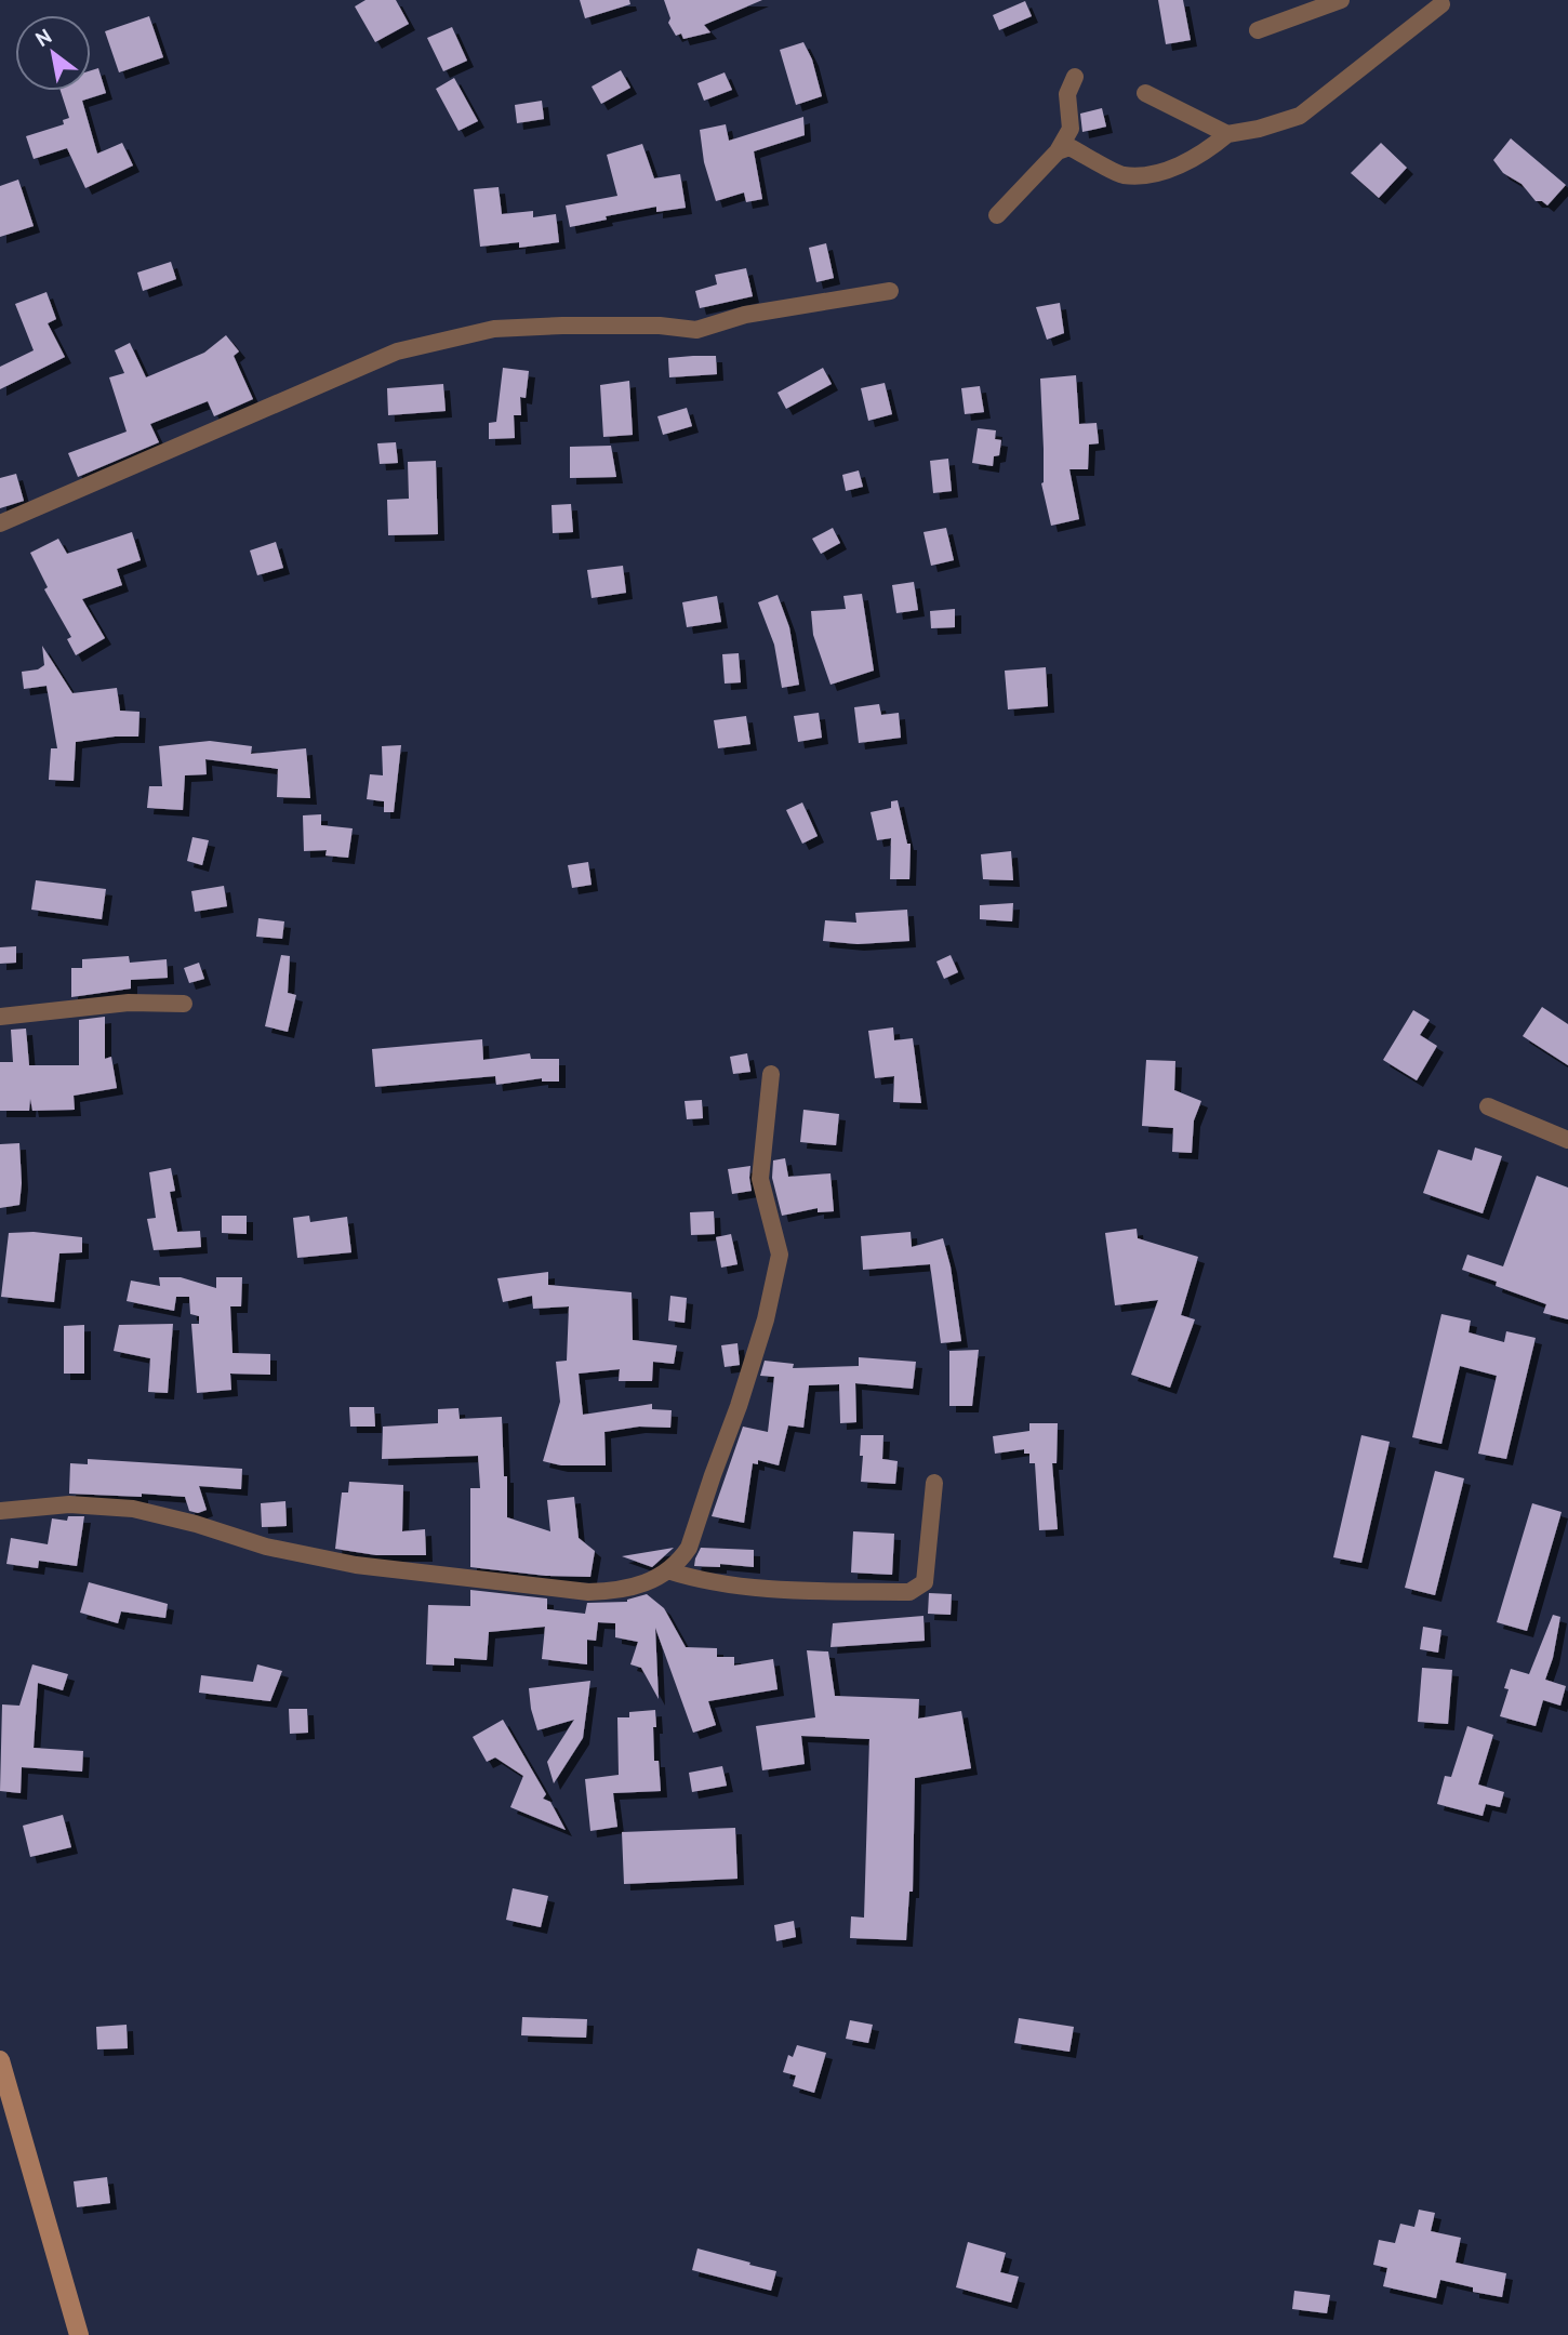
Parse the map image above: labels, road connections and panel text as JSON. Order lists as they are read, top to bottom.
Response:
{
  "north": "top left"
}
